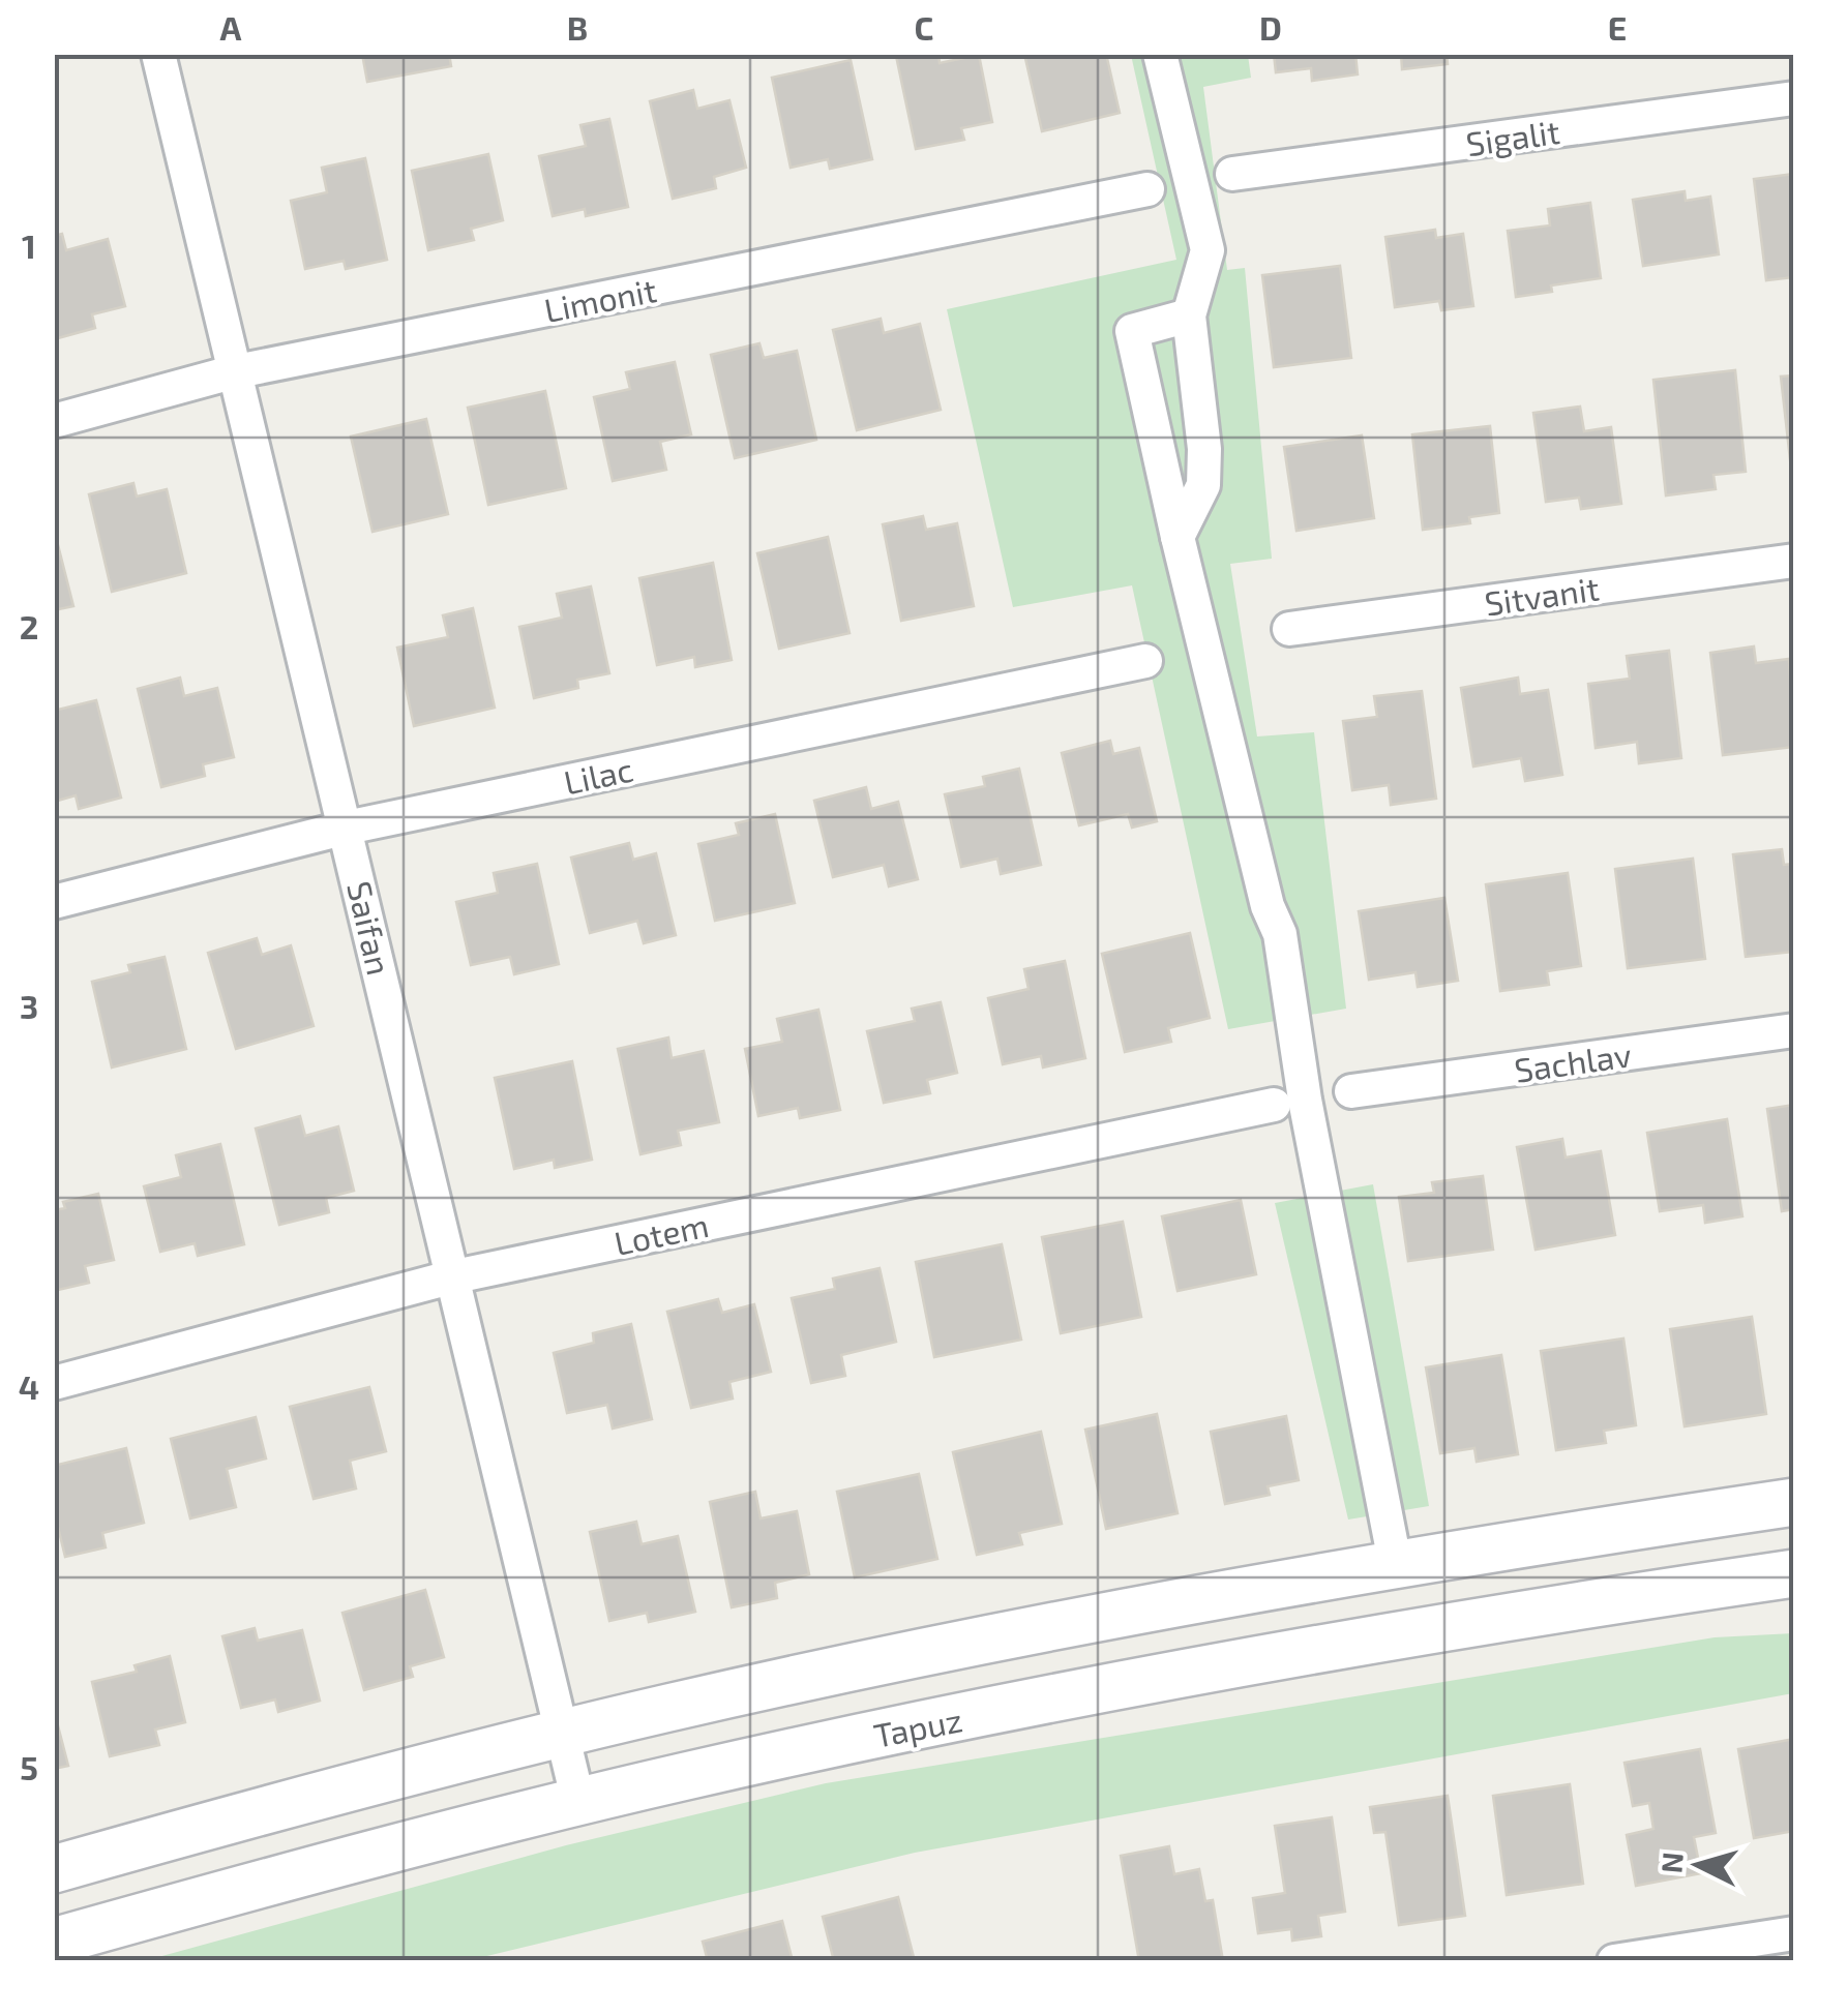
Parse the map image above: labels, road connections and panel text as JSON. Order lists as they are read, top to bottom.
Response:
{
  "streets": {
    "street": [
      "Sigalit",
      "Limonit",
      "Sitvanit",
      "Lilac",
      "Saifan",
      "Sachlav",
      "Lotem",
      "Tapuz"
    ]
  },
  "crossings": [
    ["Limonit", "Saifan"],
    ["Lilac", "Saifan"],
    ["Saifan", "Lotem"],
    ["Saifan", "Tapuz"]
  ],
  "north": "left",
  "grid": {
    "columns": [
      "A",
      "B",
      "C",
      "D",
      "E"
    ],
    "rows": [
      "1",
      "2",
      "3",
      "4",
      "5"
    ]
  }
}
